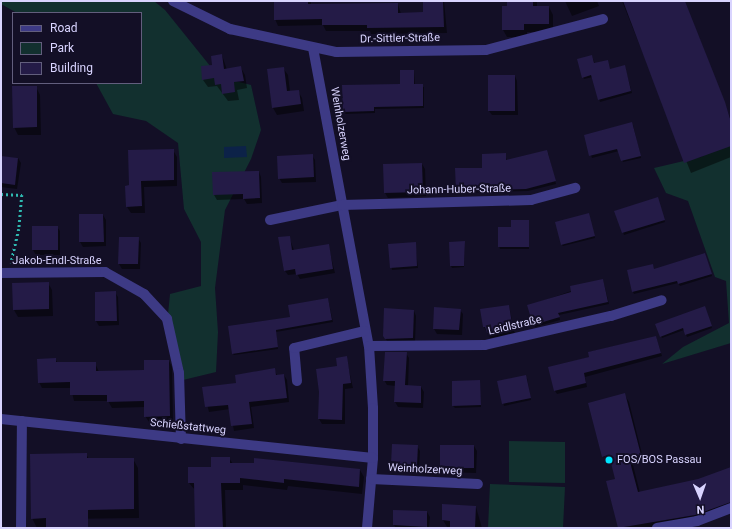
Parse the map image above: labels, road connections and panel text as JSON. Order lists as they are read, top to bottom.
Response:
{
  "streets": {
    "street": [
      "Dr.-Sittler-Straße",
      "Weinholzerweg",
      "Johann-Huber-Straße",
      "Jakob-Endl-Straße",
      "Leidlstraße",
      "Schießstattweg"
    ]
  },
  "crossings": [
    ["Dr.-Sittler-Straße", "Weinholzerweg"],
    ["Weinholzerweg", "Johann-Huber-Straße"],
    ["Weinholzerweg", "Leidlstraße"],
    ["Weinholzerweg", "Schießstattweg"],
    ["Jakob-Endl-Straße", "Schießstattweg"]
  ],
  "places": ["FOS/BOS Passau"],
  "legend": ["Road", "Park", "Building"],
  "north": "bottom"
}
